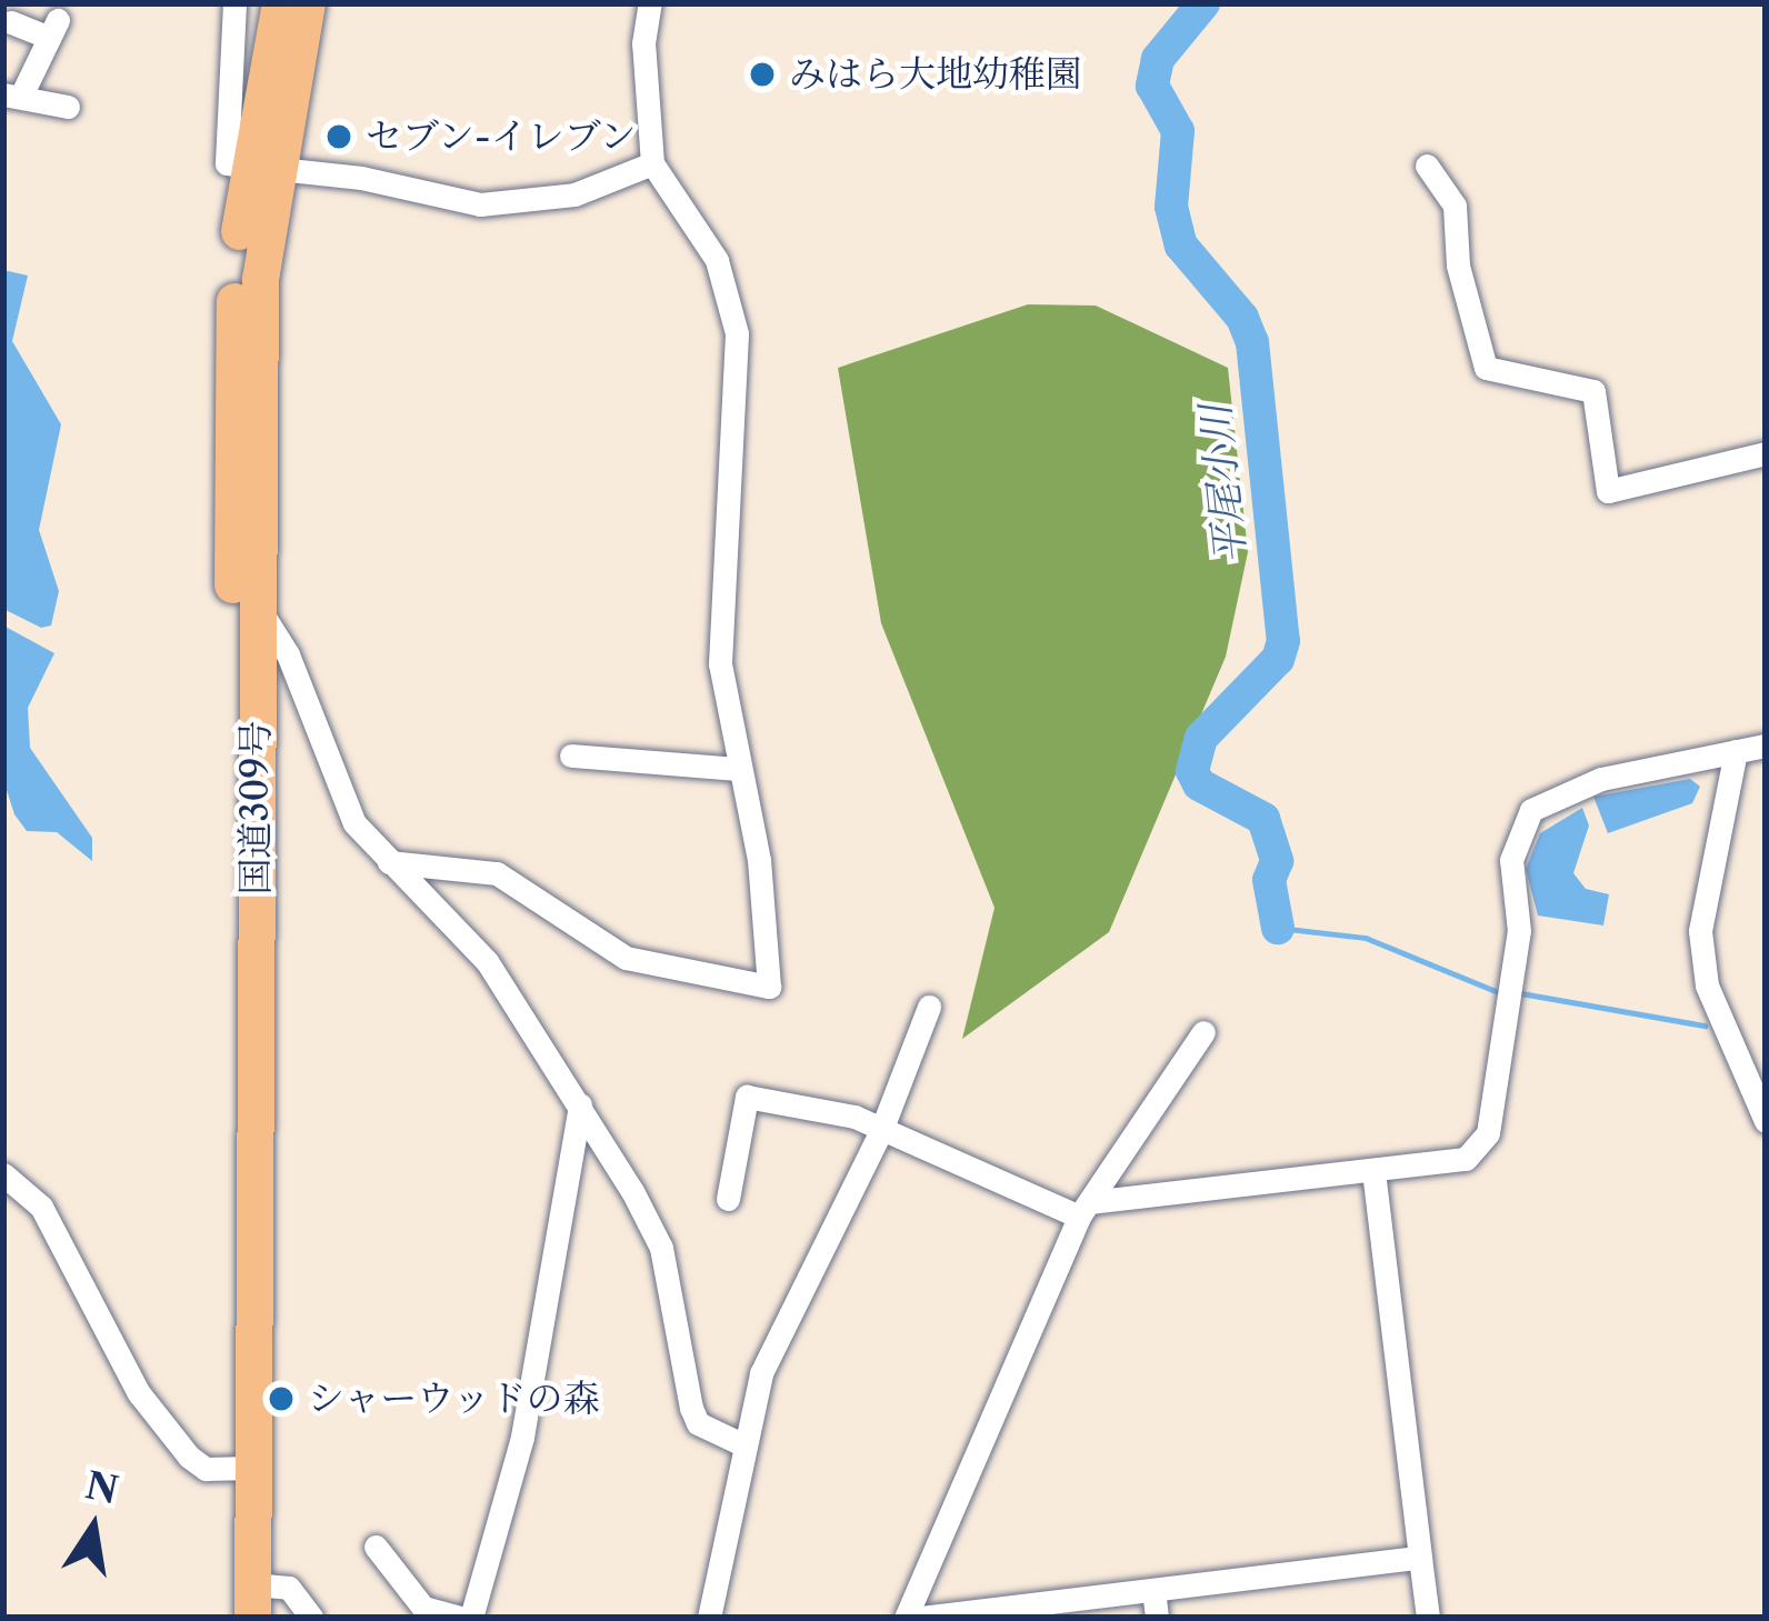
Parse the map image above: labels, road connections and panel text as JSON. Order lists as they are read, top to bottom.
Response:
{
  "streets": {
    "highway": ["国道309号"]
  },
  "water": ["平尾小川"],
  "places": ["みはら大地幼稚園", "セブン-イレブン", "シャーウッドの森"],
  "north": "top"
}
